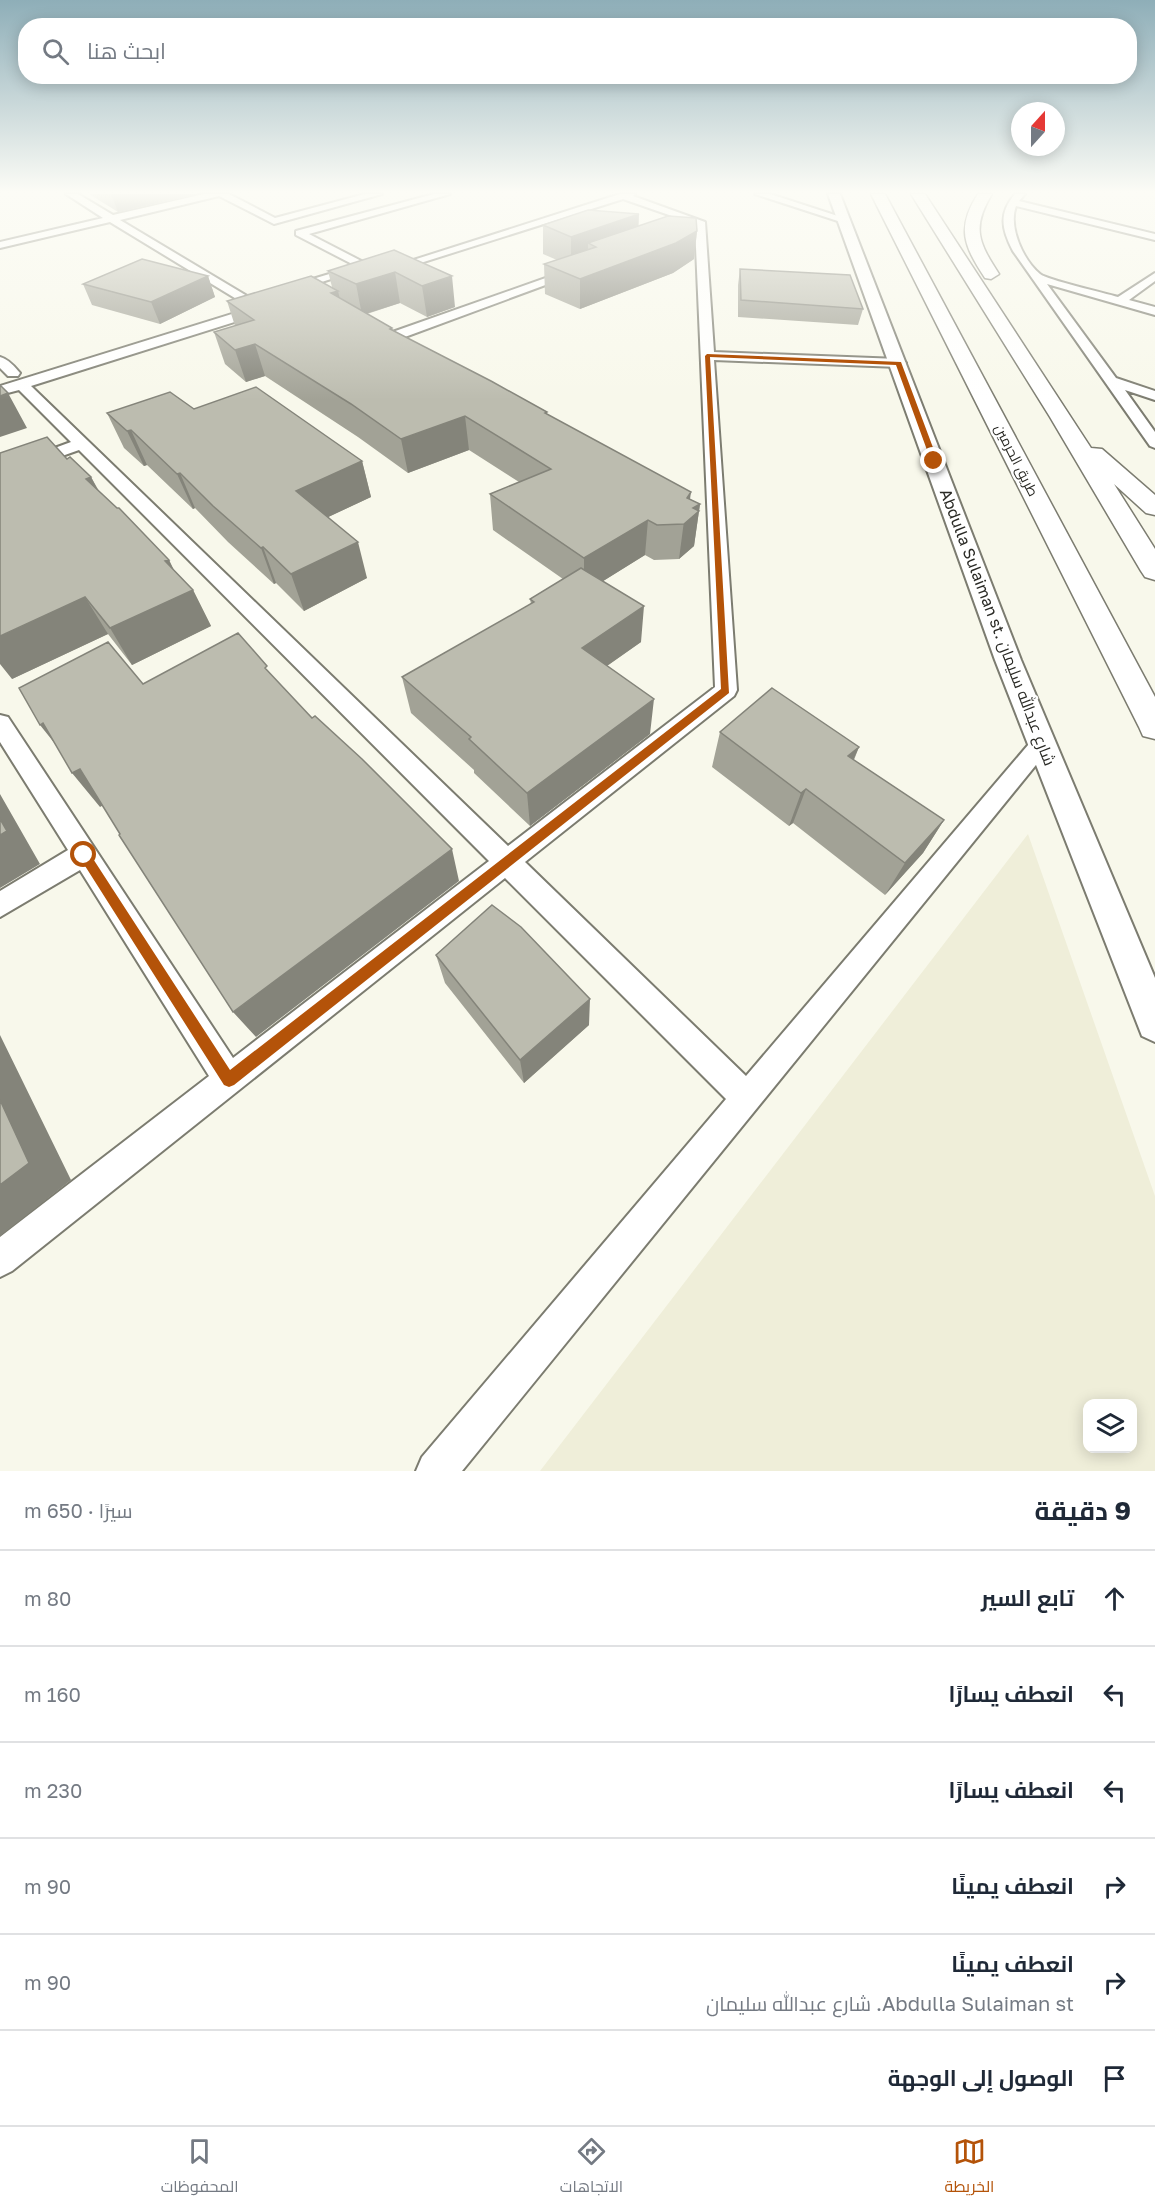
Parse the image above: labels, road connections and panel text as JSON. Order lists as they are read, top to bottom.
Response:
{
  "streets": {
    "highway": ["طريق الحرمين"],
    "main road": ["Abdulla Sulaiman st. شارع عبدالله سليمان"]
  },
  "north": "top",
  "page": {
    "search": "ابحث هنا",
    "heading": ["9 دقيقة", "سيرًا · 650 m"],
    "list": [
      ["تابع السير", "80 m"],
      ["انعطف يسارًا", "160 m"],
      ["انعطف يسارًا", "230 m"],
      ["انعطف يمينًا", "90 m"],
      ["انعطف يمينًا", "Abdulla Sulaiman st. شارع عبدالله سليمان", "90 m"],
      "الوصول إلى الوجهة"
    ],
    "nav": ["الخريطة", "الاتجاهات", "المحفوظات"]
  }
}
